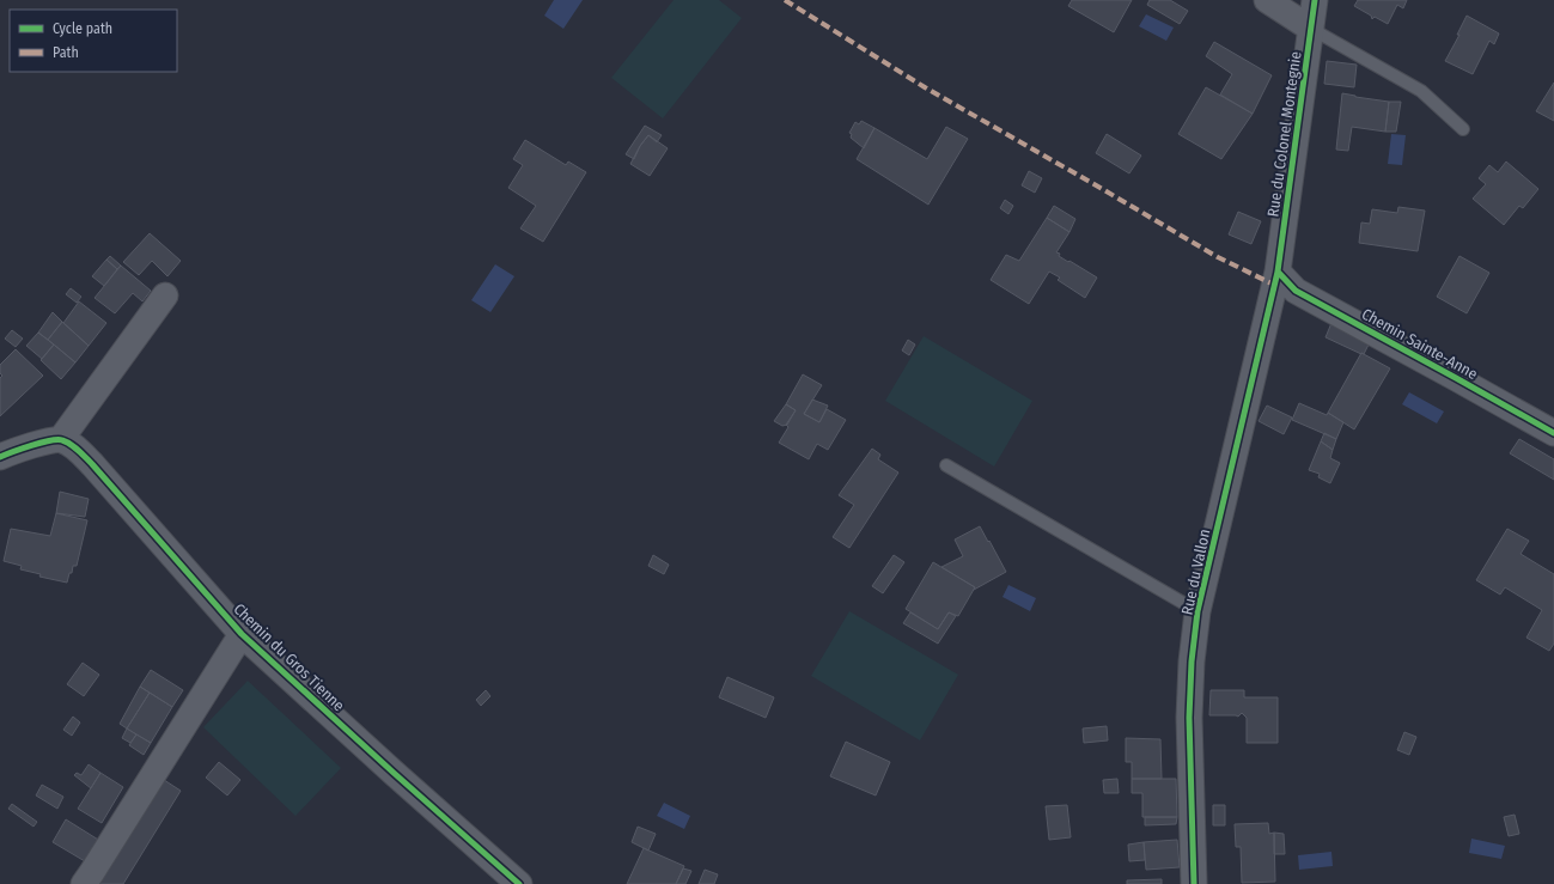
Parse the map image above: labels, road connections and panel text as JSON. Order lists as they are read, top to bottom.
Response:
{
  "streets": {
    "street": [
      "Rue du Colonel Montegnie",
      "Chemin Sainte-Anne",
      "Rue du Vallon",
      "Chemin du Gros Tienne"
    ]
  },
  "crossings": [
    ["Rue du Colonel Montegnie", "Chemin Sainte-Anne"],
    ["Rue du Colonel Montegnie", "Rue du Vallon"],
    ["Chemin Sainte-Anne", "Rue du Vallon"]
  ],
  "legend": ["Cycle path", "Path"]
}
